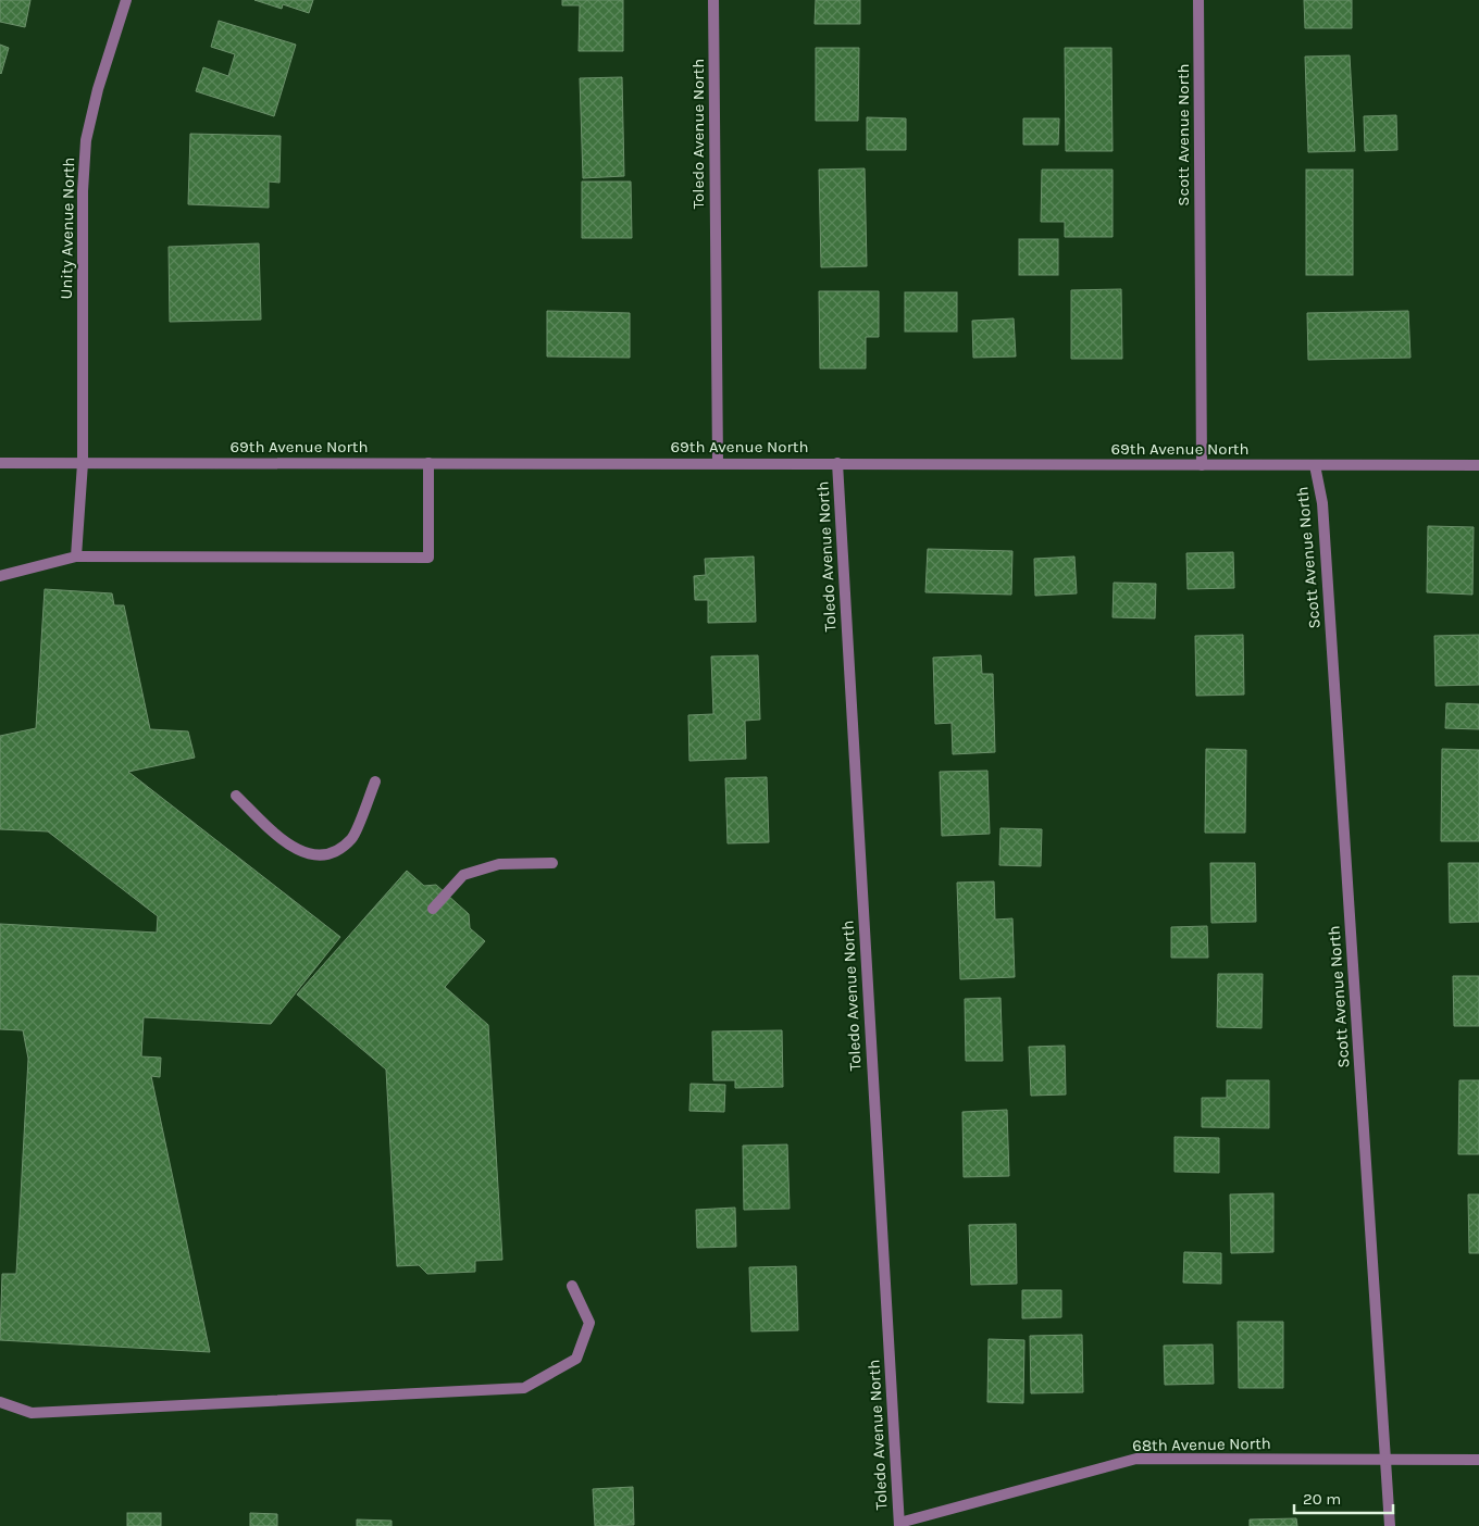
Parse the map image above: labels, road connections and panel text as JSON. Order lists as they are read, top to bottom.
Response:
{
  "streets": {
    "street": [
      "Toledo Avenue North",
      "Scott Avenue North",
      "Unity Avenue North",
      "69th Avenue North",
      "68th Avenue North"
    ]
  },
  "crossings": [
    ["Toledo Avenue North", "69th Avenue North"],
    ["Toledo Avenue North", "68th Avenue North"],
    ["Scott Avenue North", "69th Avenue North"],
    ["Scott Avenue North", "68th Avenue North"],
    ["Unity Avenue North", "69th Avenue North"]
  ],
  "scale_bar": "20 m"
}
